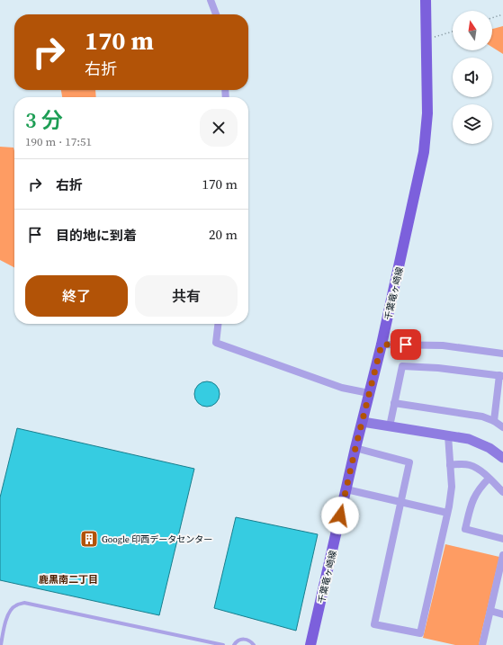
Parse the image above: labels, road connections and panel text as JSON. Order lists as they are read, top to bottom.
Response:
{
  "streets": {
    "main road": ["千葉竜ヶ崎線"]
  },
  "districts": ["鹿黒南二丁目"],
  "places": {
    "building": ["Google 印西データセンター"]
  },
  "north": "top",
  "page": {
    "turn": ["170 m", "右折"],
    "heading": ["3 分", "190 m · 17:51"],
    "list": [
      {
        "name": "右折",
        "value": "170 m"
      },
      {
        "name": "目的地に到着",
        "value": "20 m"
      }
    ],
    "buttons": ["終了", "共有"]
  }
}
